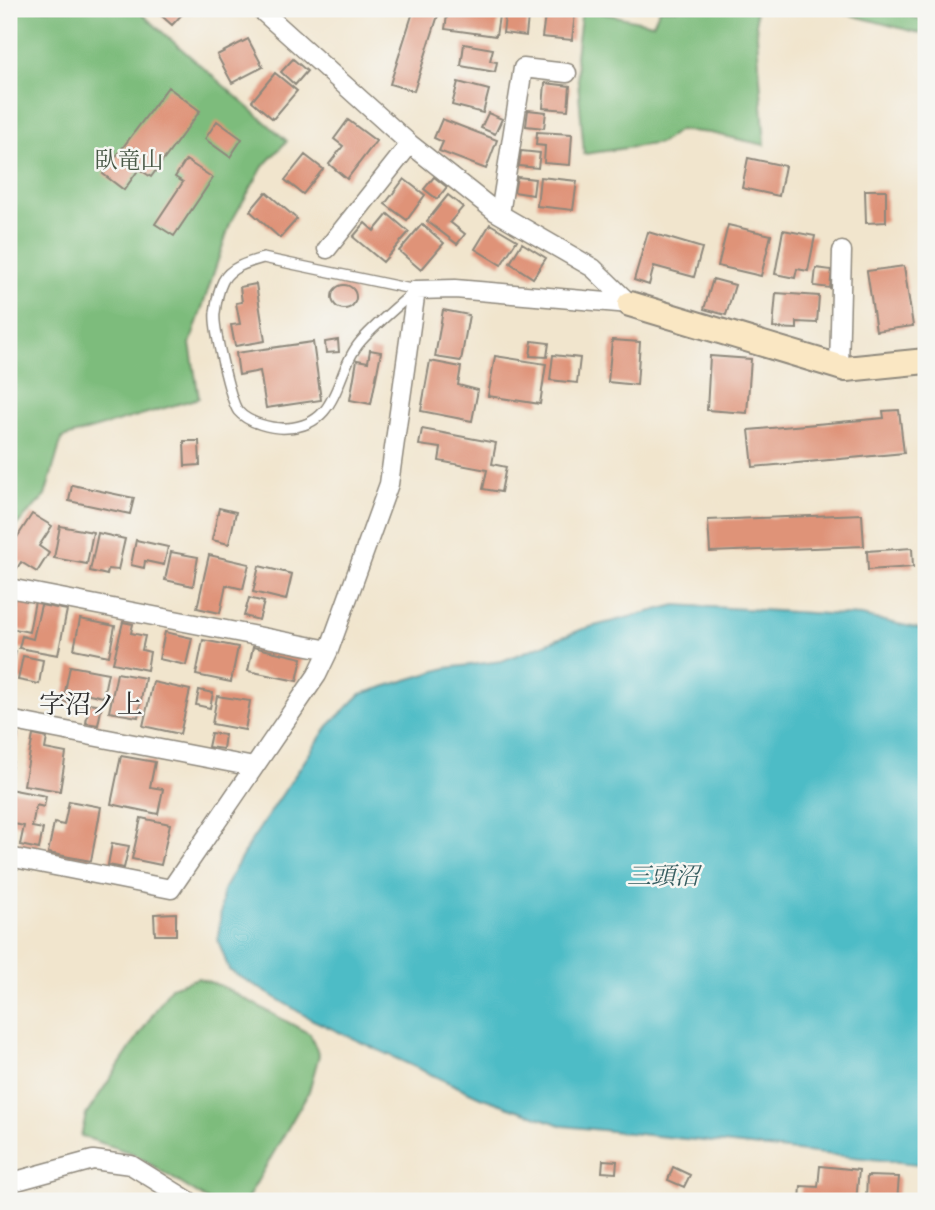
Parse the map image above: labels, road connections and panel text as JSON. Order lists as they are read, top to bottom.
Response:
{
  "districts": ["字沼ノ上"],
  "water": ["三頭沼"],
  "parks": ["臥竜山"]
}
